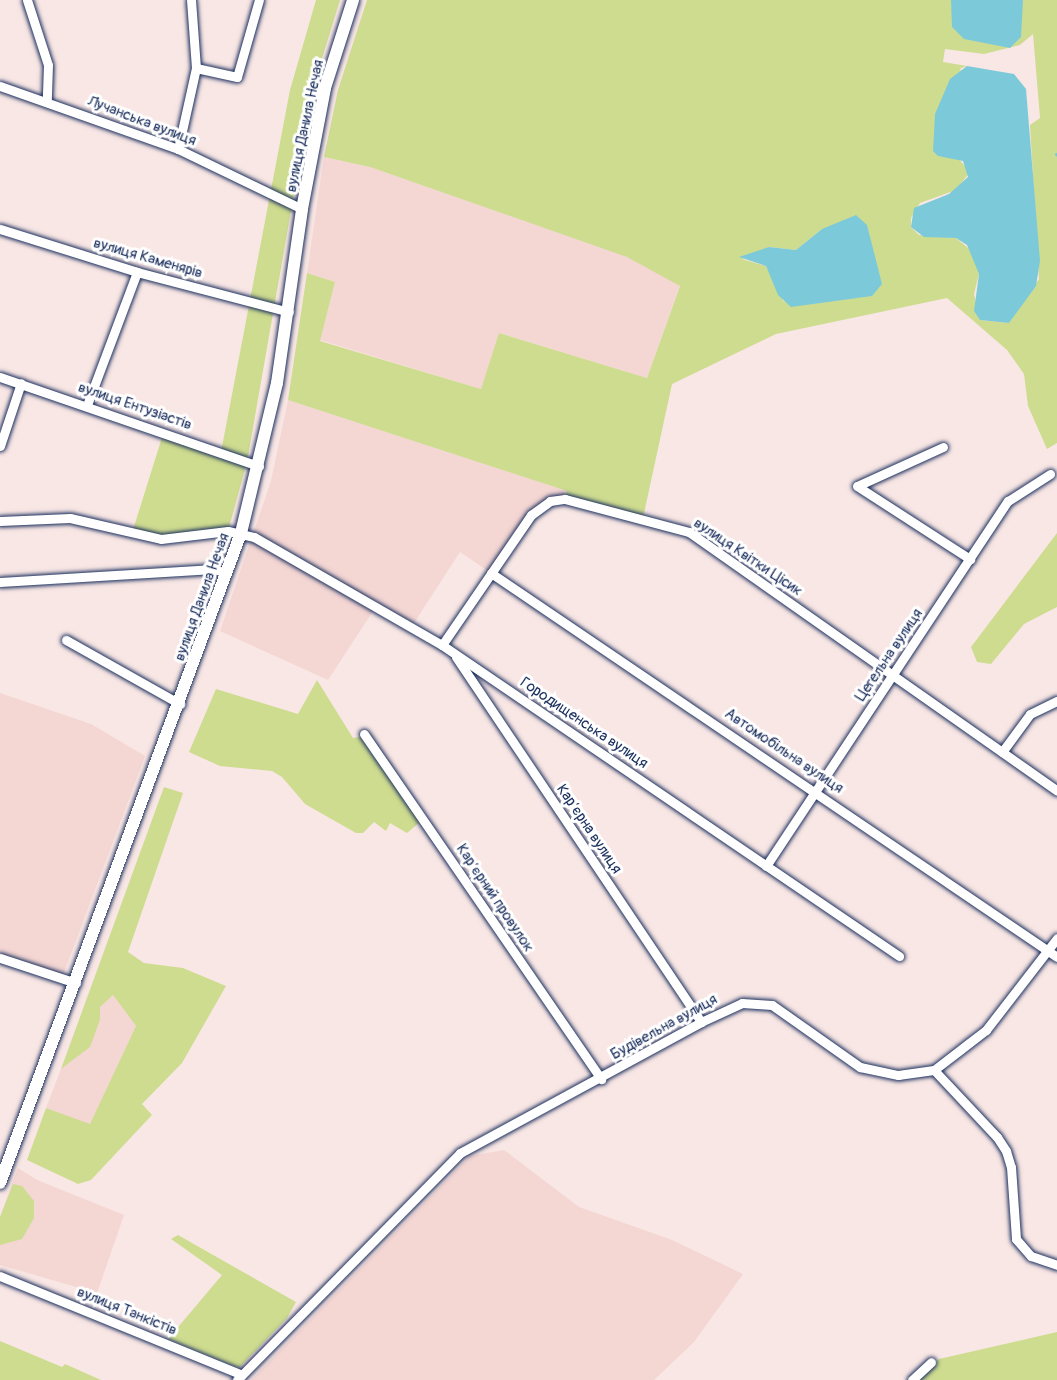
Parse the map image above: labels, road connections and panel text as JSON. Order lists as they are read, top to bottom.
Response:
{
  "streets": {
    "main road": ["вулиця Данила Нечая"],
    "street": [
      "Лучанська вулиця",
      "вулиця Каменярів",
      "вулиця Ентузіастів",
      "вулиця Квітки Цісик",
      "Цегельна вулиця",
      "Городищенська вулиця",
      "Автомобільна вулиця",
      "Карʼєрна вулиця",
      "Карʼєрний провулок",
      "Будівельна вулиця",
      "вулиця Танкістів"
    ]
  },
  "crossings": [
    ["Лучанська вулиця", "вулиця Данила Нечая"],
    ["вулиця Данила Нечая", "вулиця Каменярів"],
    ["вулиця Данила Нечая", "вулиця Ентузіастів"],
    ["вулиця Данила Нечая", "Городищенська вулиця"],
    ["вулиця Квітки Цісик", "Цегельна вулиця"],
    ["вулиця Квітки Цісик", "Городищенська вулиця"],
    ["вулиця Квітки Цісик", "Автомобільна вулиця"],
    ["Цегельна вулиця", "Городищенська вулиця"],
    ["Цегельна вулиця", "Автомобільна вулиця"],
    ["Городищенська вулиця", "Карʼєрна вулиця"],
    ["Автомобільна вулиця", "Будівельна вулиця"],
    ["Карʼєрна вулиця", "Будівельна вулиця"],
    ["Карʼєрний провулок", "Будівельна вулиця"],
    ["Будівельна вулиця", "вулиця Танкістів"]
  ]
}
